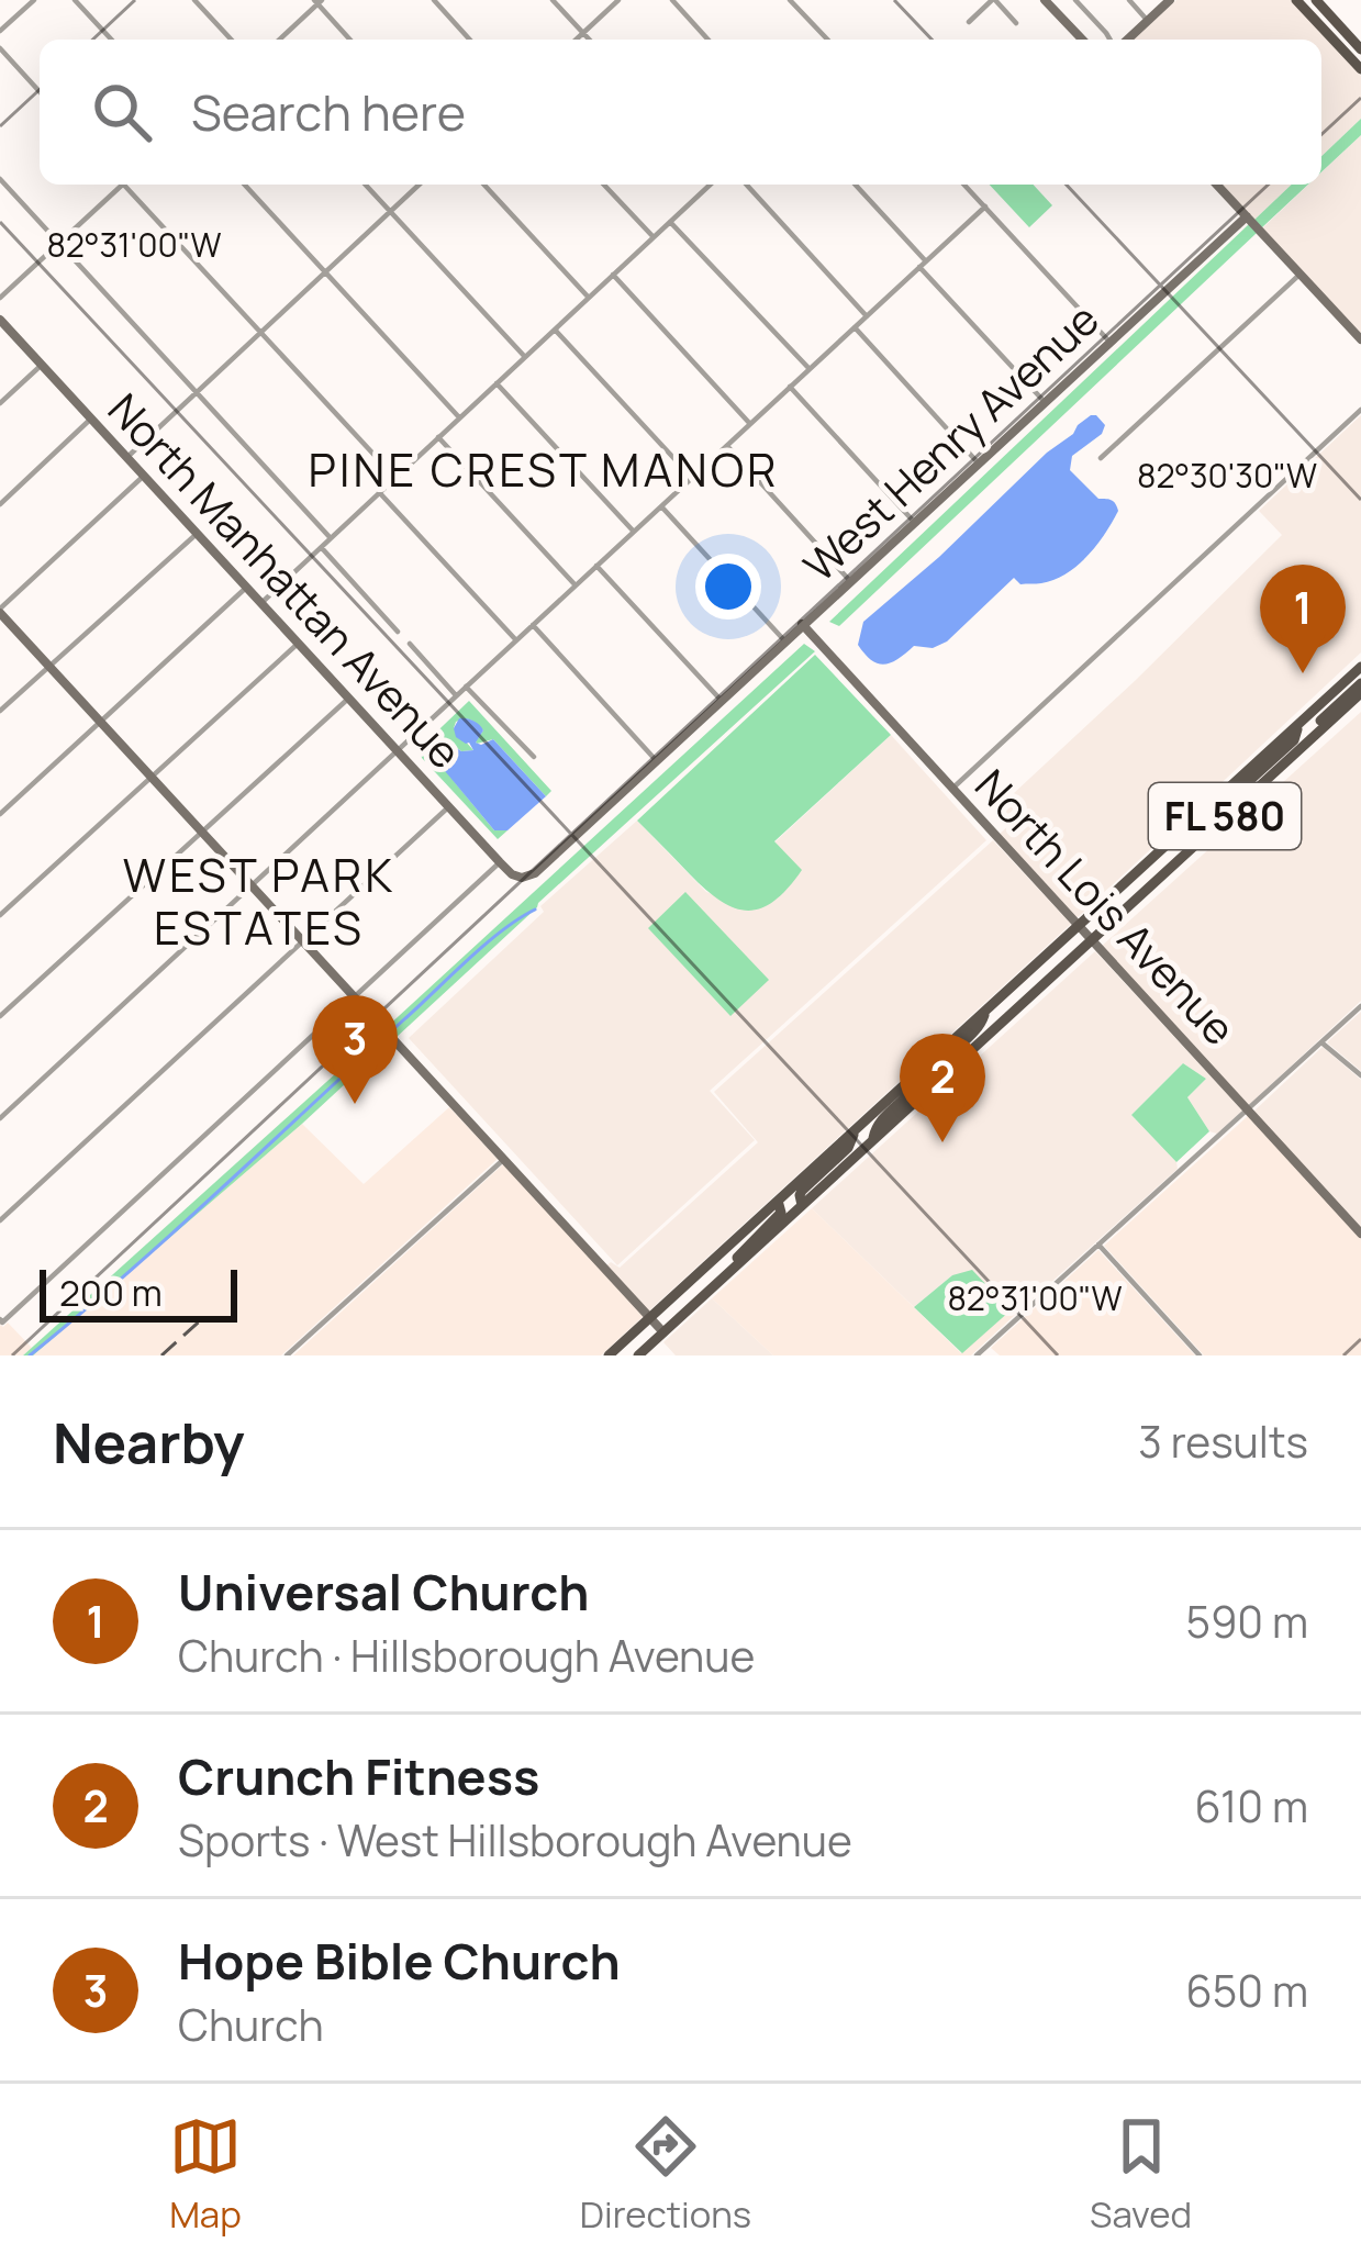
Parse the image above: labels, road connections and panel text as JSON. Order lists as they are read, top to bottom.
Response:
{
  "streets": {
    "main road": ["FL 580"],
    "street": ["West Henry Avenue", "North Manhattan Avenue", "North Lois Avenue"]
  },
  "crossings": [
    ["West Henry Avenue", "North Manhattan Avenue"],
    ["West Henry Avenue", "North Lois Avenue"],
    ["FL 580", "North Lois Avenue"]
  ],
  "districts": ["PINE CREST MANOR", "WEST PARK ESTATES"],
  "scale_bar": "200 m",
  "page": {
    "search": "Search here",
    "pins": ["1", "3", "2"],
    "scale": "200 m",
    "heading": ["Nearby", "3 results"],
    "list": [
      {
        "mark": "1",
        "name": "Universal Church",
        "note": "Church · Hillsborough Avenue",
        "value": "590 m"
      },
      {
        "mark": "2",
        "name": "Crunch Fitness",
        "note": "Sports · West Hillsborough Avenue",
        "value": "610 m"
      },
      {
        "mark": "3",
        "name": "Hope Bible Church",
        "note": "Church",
        "value": "650 m"
      }
    ],
    "nav": ["Map", "Directions", "Saved"]
  },
  "coordinates": ["82°31'00\"W", "82°30'30\"W"]
}
